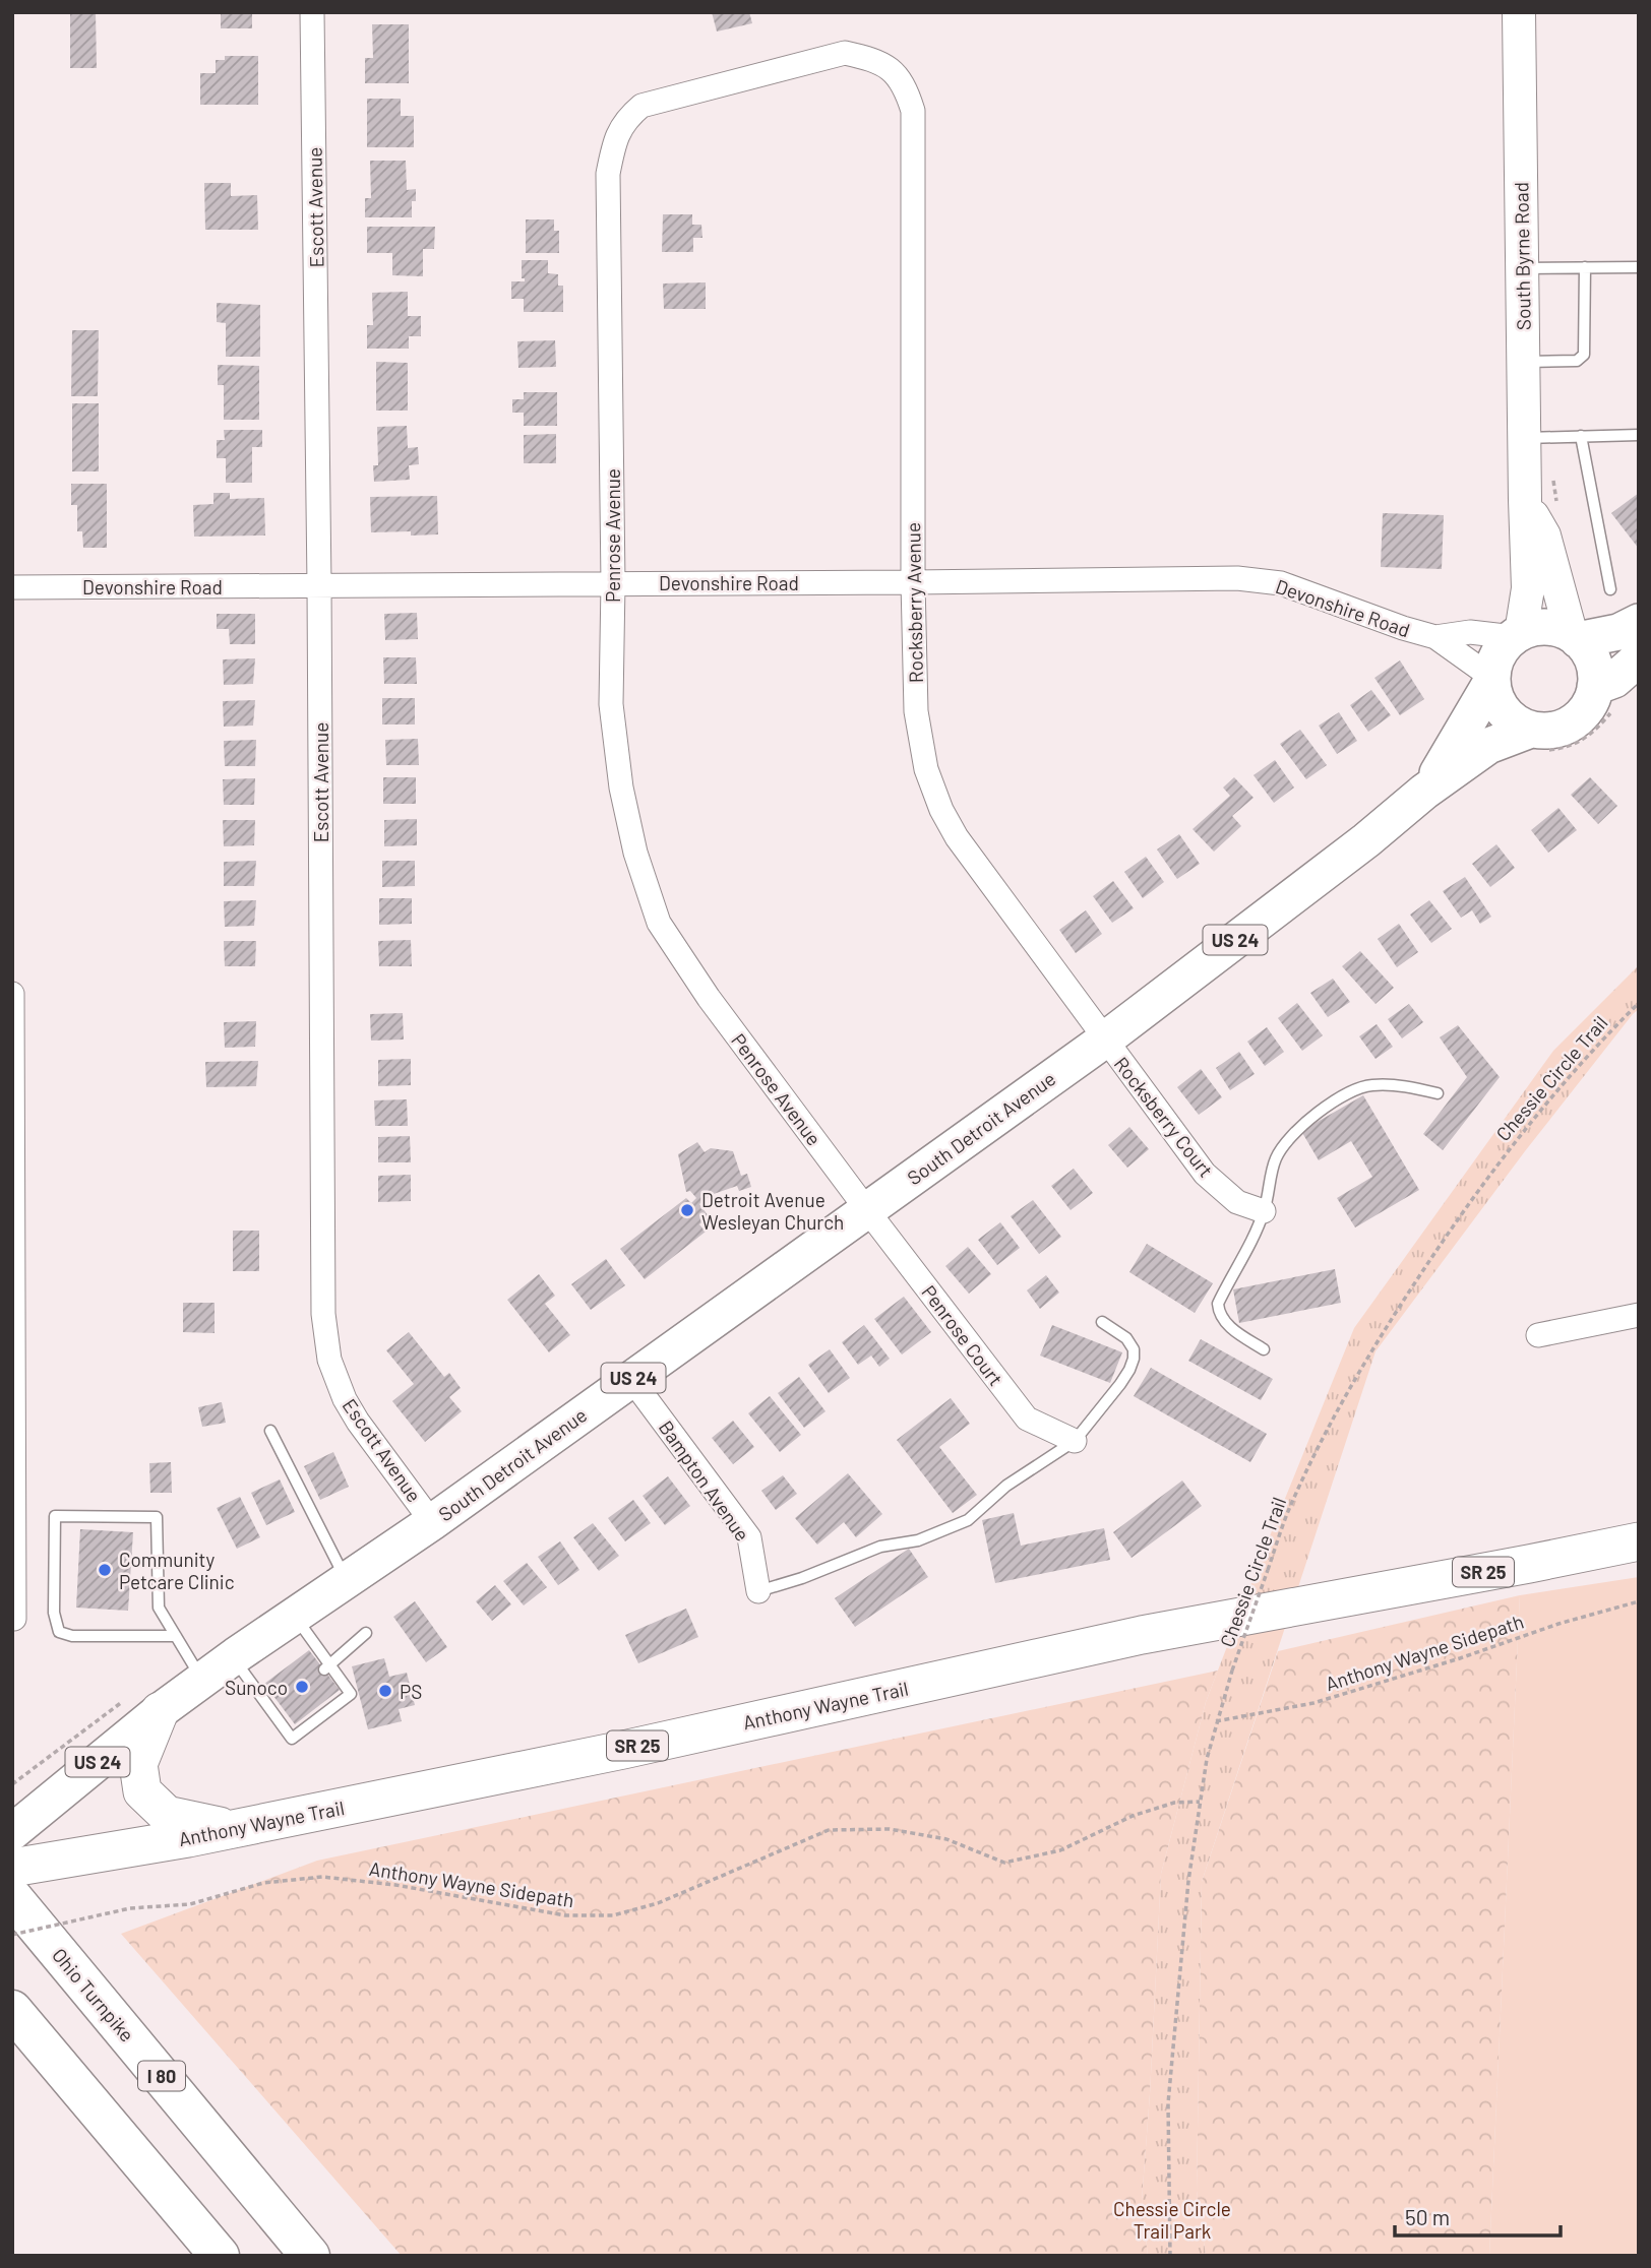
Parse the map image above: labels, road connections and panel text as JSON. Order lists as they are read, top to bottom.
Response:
{
  "streets": {
    "highway": [
      "SR 25",
      "Anthony Wayne Trail",
      "Ohio Turnpike",
      "I 80"
    ],
    "main road": ["South Byrne Road", "US 24", "South Detroit Avenue"],
    "street": [
      "Escott Avenue",
      "Penrose Avenue",
      "Devonshire Road",
      "Rocksberry Avenue",
      "Rocksberry Court",
      "Penrose Court",
      "Bampton Avenue"
    ],
    "path": ["Chessie Circle Trail", "Anthony Wayne Sidepath"]
  },
  "crossings": [
    ["Escott Avenue", "Devonshire Road"],
    ["Escott Avenue", "South Detroit Avenue"],
    ["South Byrne Road", "Devonshire Road"],
    ["South Byrne Road", "South Detroit Avenue"],
    ["Penrose Avenue", "Devonshire Road"],
    ["Penrose Avenue", "Rocksberry Avenue"],
    ["Penrose Avenue", "South Detroit Avenue"],
    ["Penrose Avenue", "Penrose Court"],
    ["Devonshire Road", "Rocksberry Avenue"],
    ["Devonshire Road", "South Detroit Avenue"],
    ["Rocksberry Avenue", "Rocksberry Court"],
    ["Rocksberry Avenue", "South Detroit Avenue"],
    ["Chessie Circle Trail", "Anthony Wayne Sidepath"],
    ["Rocksberry Court", "South Detroit Avenue"],
    ["South Detroit Avenue", "Penrose Court"],
    ["South Detroit Avenue", "Bampton Avenue"]
  ],
  "parks": ["Chessie Circle Trail Park"],
  "places": [
    "Detroit Avenue Wesleyan Church",
    "Community Petcare Clinic",
    "Sunoco",
    "PS"
  ],
  "scale_bar": "50 m"
}
